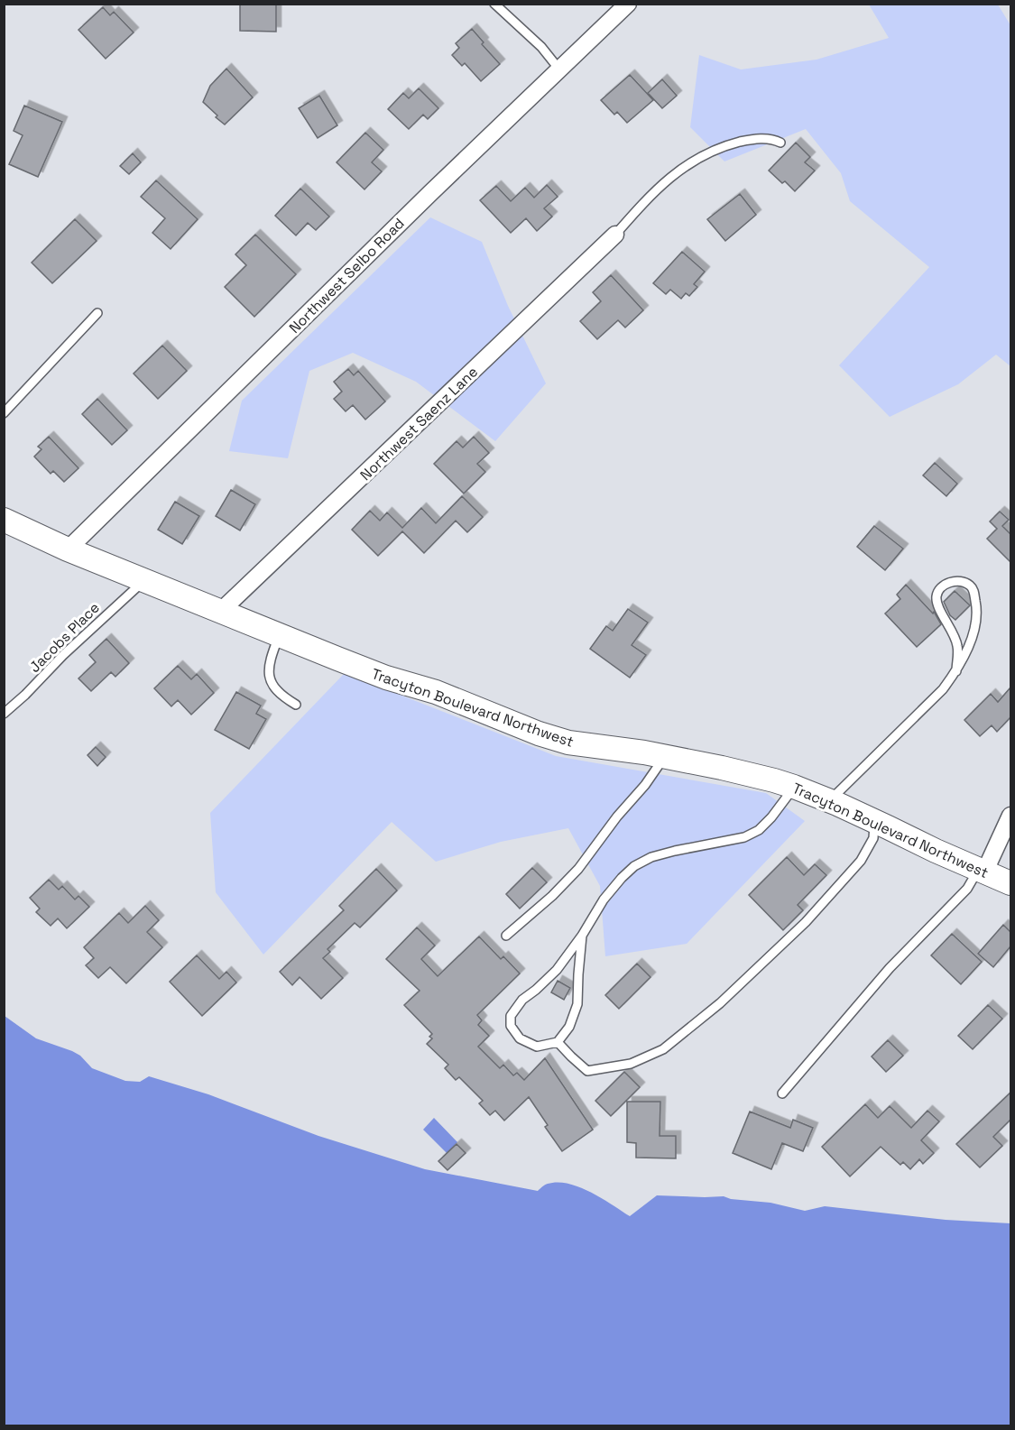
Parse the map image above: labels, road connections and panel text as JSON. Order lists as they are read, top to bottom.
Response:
{
  "streets": {
    "main road": ["Tracyton Boulevard Northwest"],
    "street": ["Northwest Selbo Road", "Northwest Saenz Lane"],
    "lane": ["Jacobs Place"]
  },
  "crossings": [
    ["Northwest Selbo Road", "Tracyton Boulevard Northwest"],
    ["Northwest Saenz Lane", "Tracyton Boulevard Northwest"],
    ["Jacobs Place", "Tracyton Boulevard Northwest"]
  ]
}
